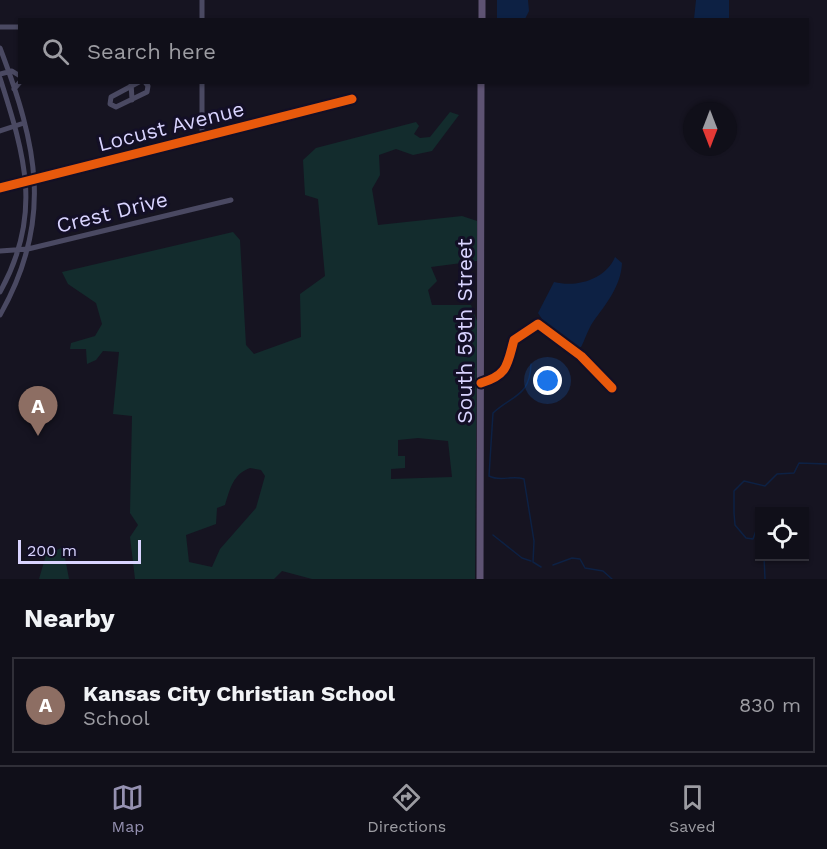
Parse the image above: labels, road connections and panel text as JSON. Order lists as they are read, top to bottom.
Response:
{
  "streets": {
    "main road": ["South 59th Street"],
    "street": ["Locust Avenue", "Crest Drive"]
  },
  "scale_bar": "200 m",
  "north": "bottom",
  "page": {
    "search": "Search here",
    "pins": "A",
    "scale": "200 m",
    "heading": "Nearby",
    "list": [
      {
        "mark": "A",
        "name": "Kansas City Christian School",
        "note": "School",
        "value": "830 m"
      }
    ],
    "nav": ["Map", "Directions", "Saved"]
  }
}
